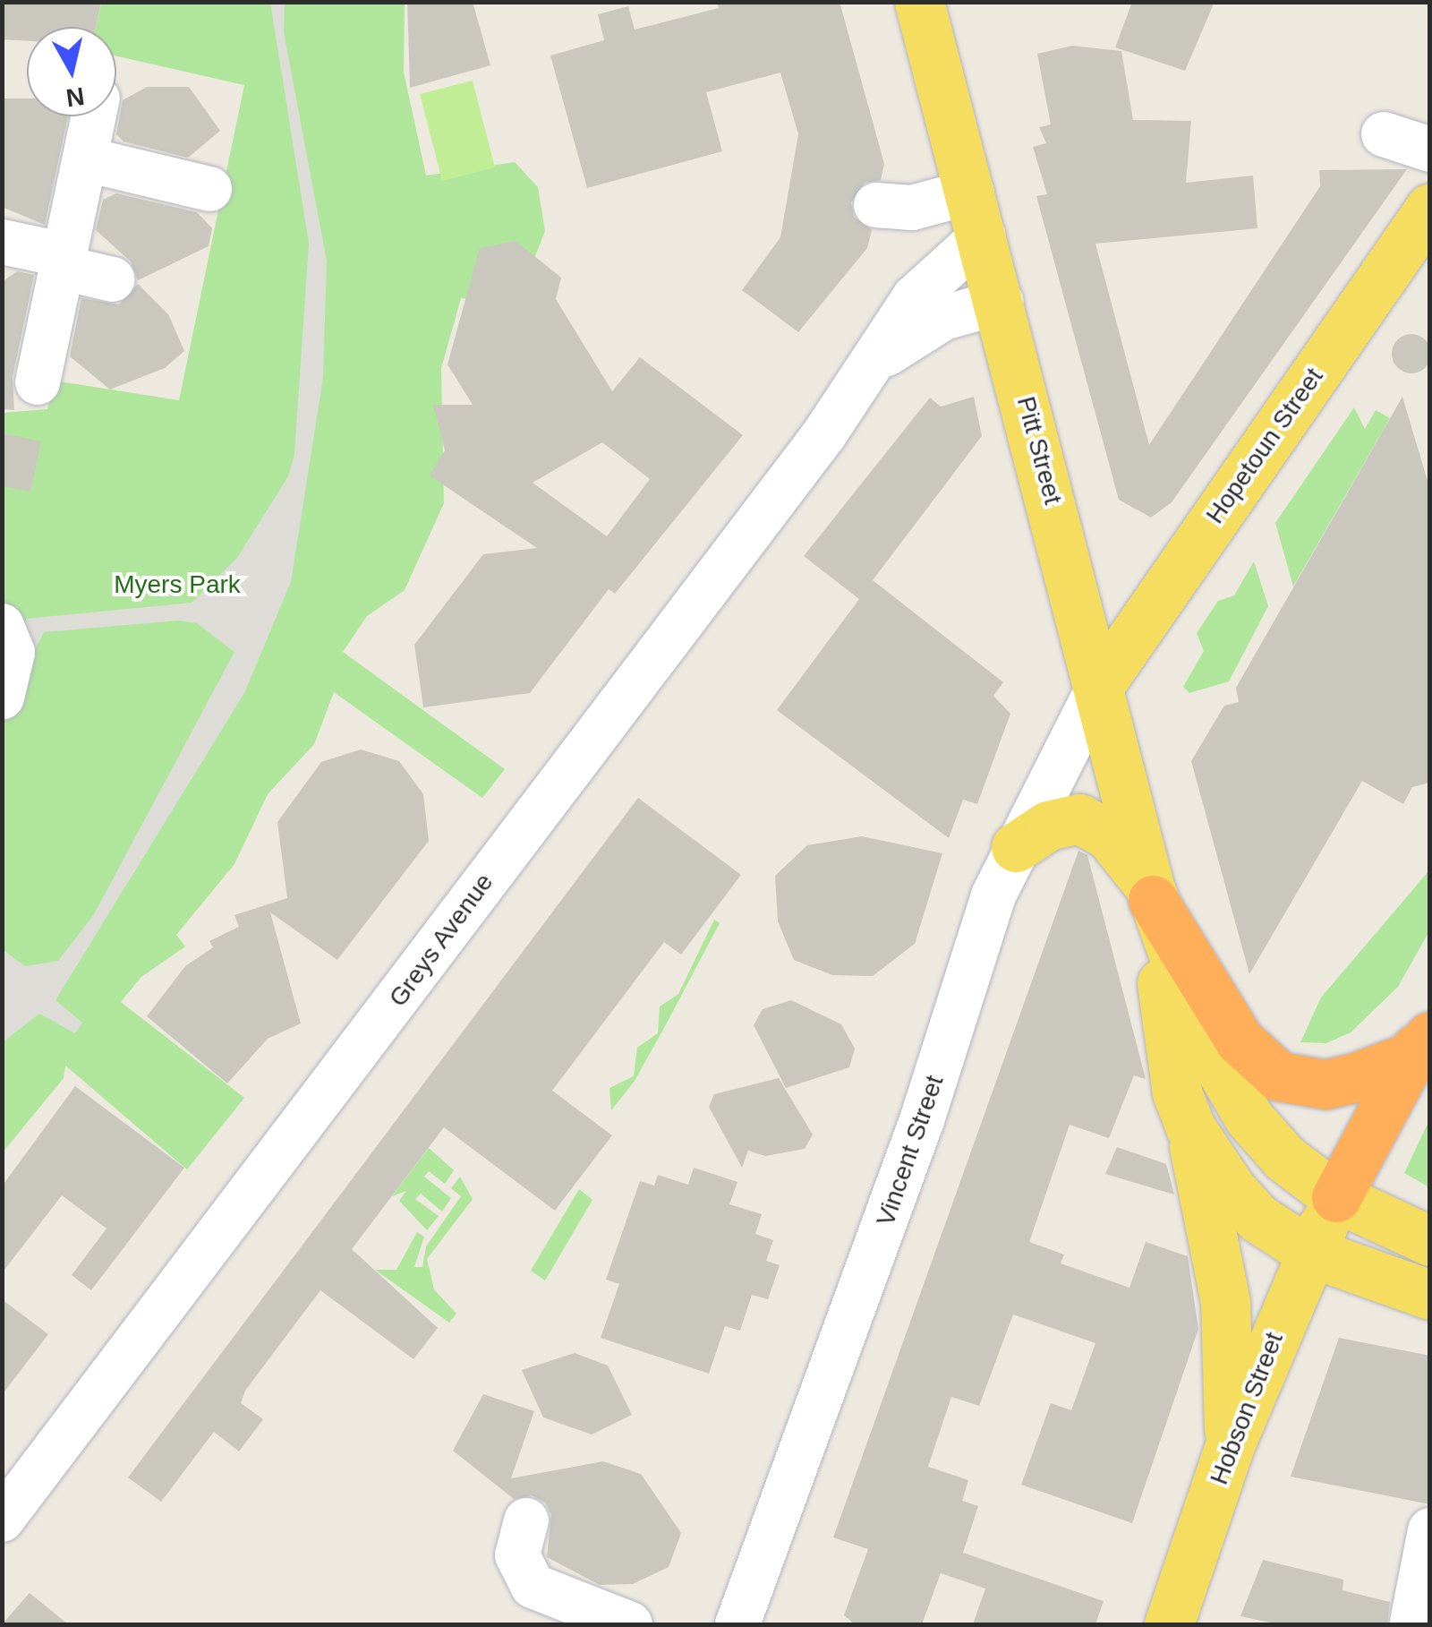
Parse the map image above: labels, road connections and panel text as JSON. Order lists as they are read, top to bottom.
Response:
{
  "streets": {
    "main road": ["Hopetoun Street", "Pitt Street", "Hobson Street"],
    "street": ["Greys Avenue", "Vincent Street"]
  },
  "crossings": [
    ["Hopetoun Street", "Pitt Street"],
    ["Hopetoun Street", "Vincent Street"],
    ["Pitt Street", "Greys Avenue"],
    ["Pitt Street", "Vincent Street"],
    ["Pitt Street", "Hobson Street"]
  ],
  "parks": ["Myers Park"],
  "north": "bottom"
}
